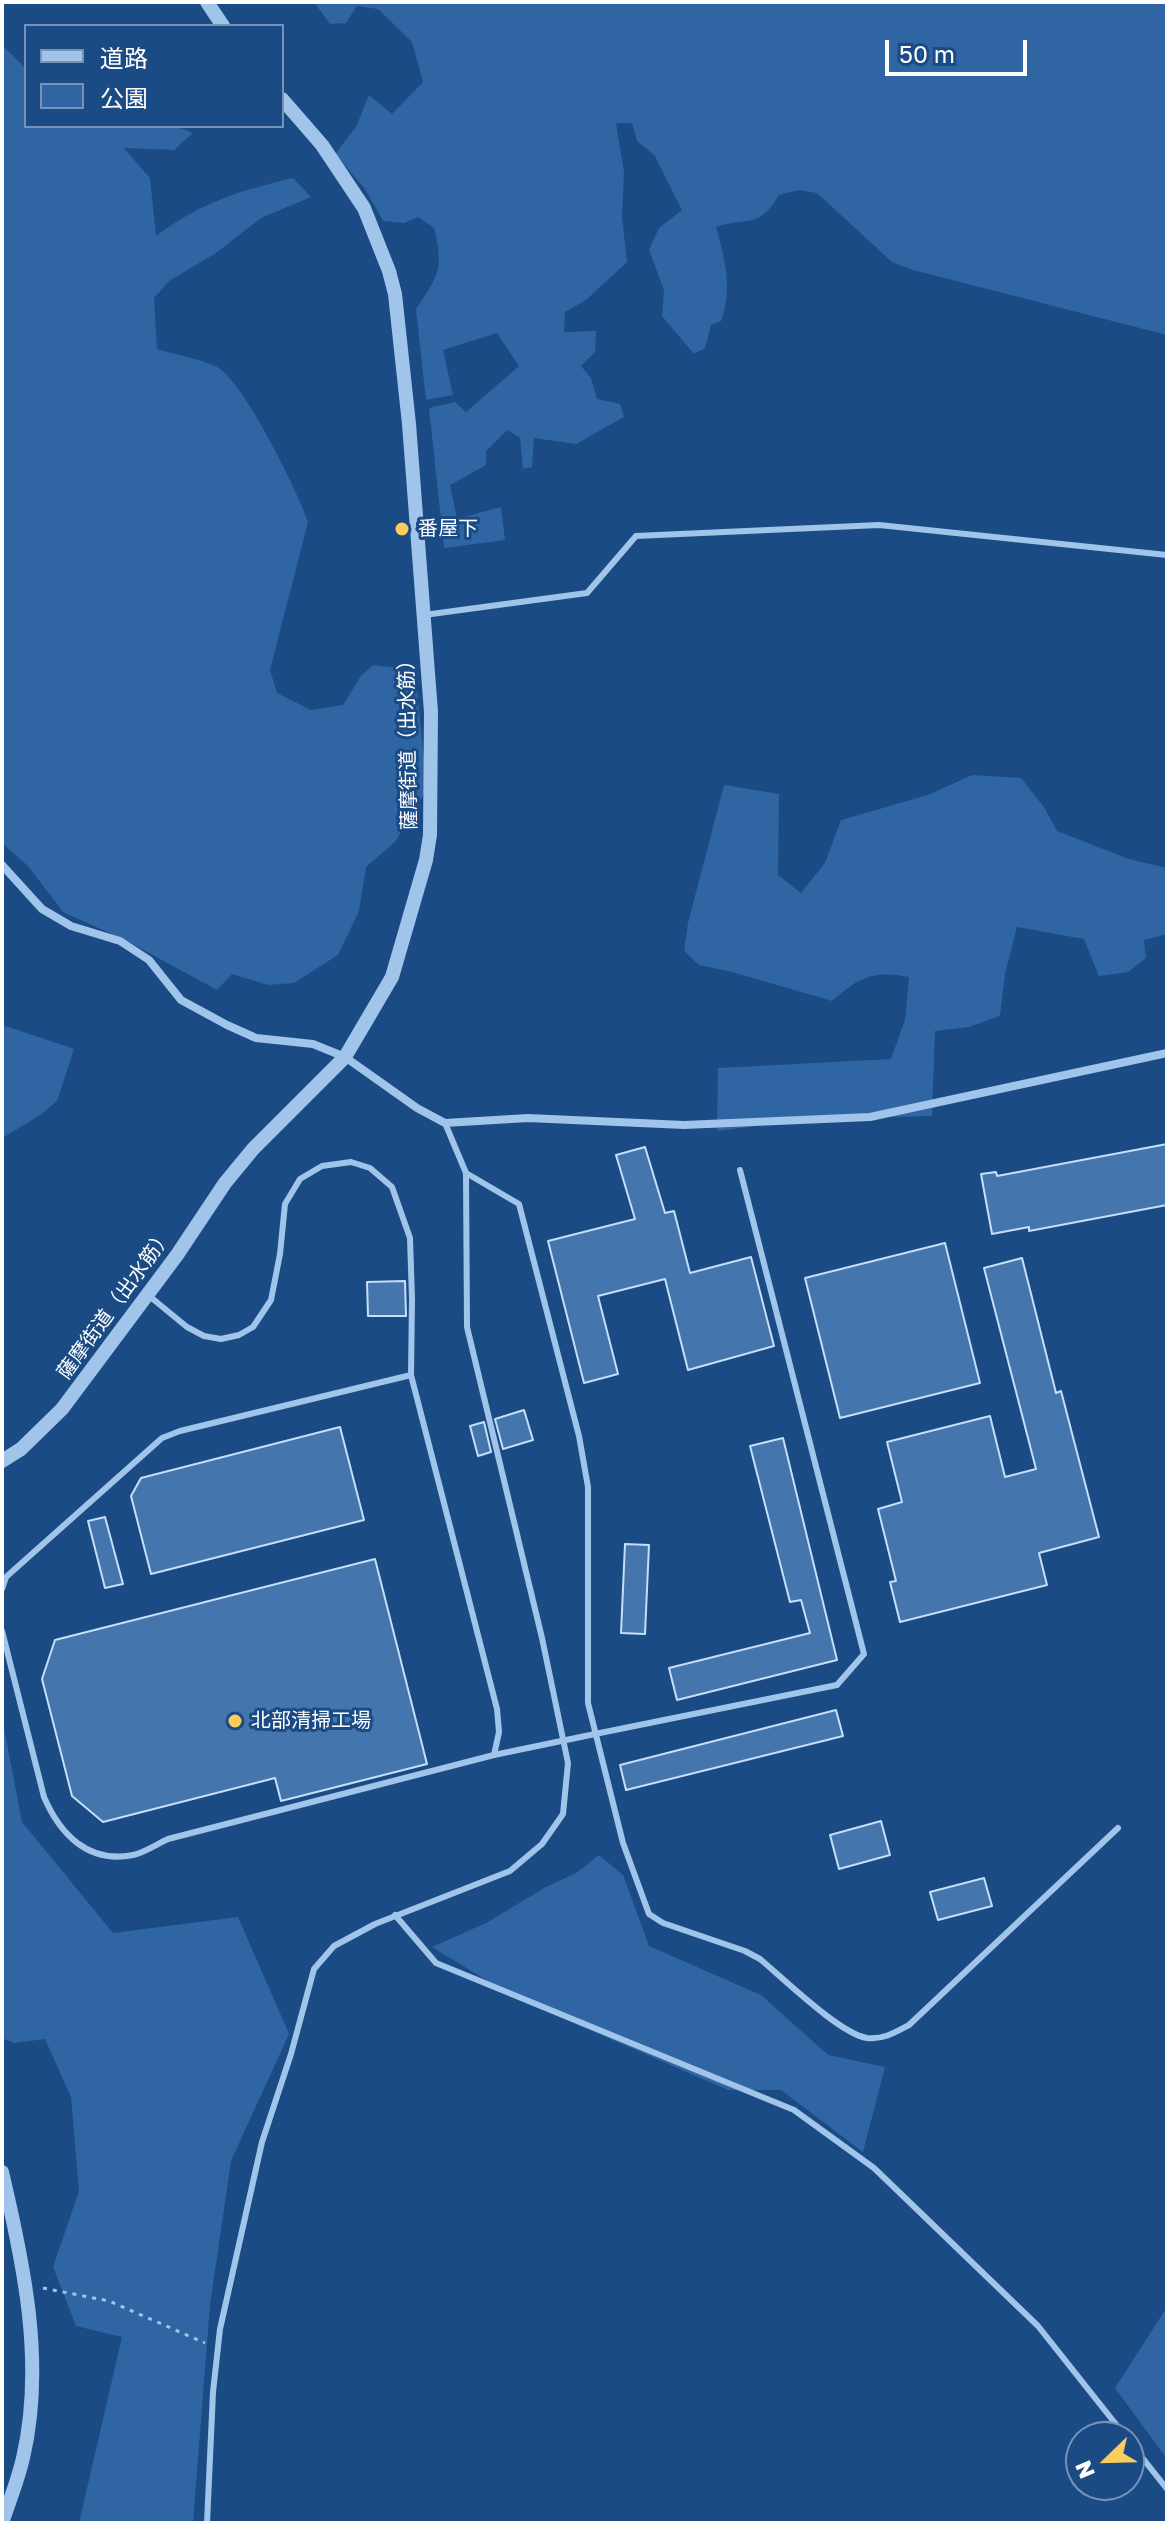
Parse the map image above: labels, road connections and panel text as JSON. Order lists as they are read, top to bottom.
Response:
{
  "streets": {
    "street": ["薩摩街道（出水筋）"]
  },
  "places": ["番屋下", "北部清掃工場"],
  "legend": ["道路", "公園"],
  "scale_bar": "50 m",
  "north": "bottom left"
}
